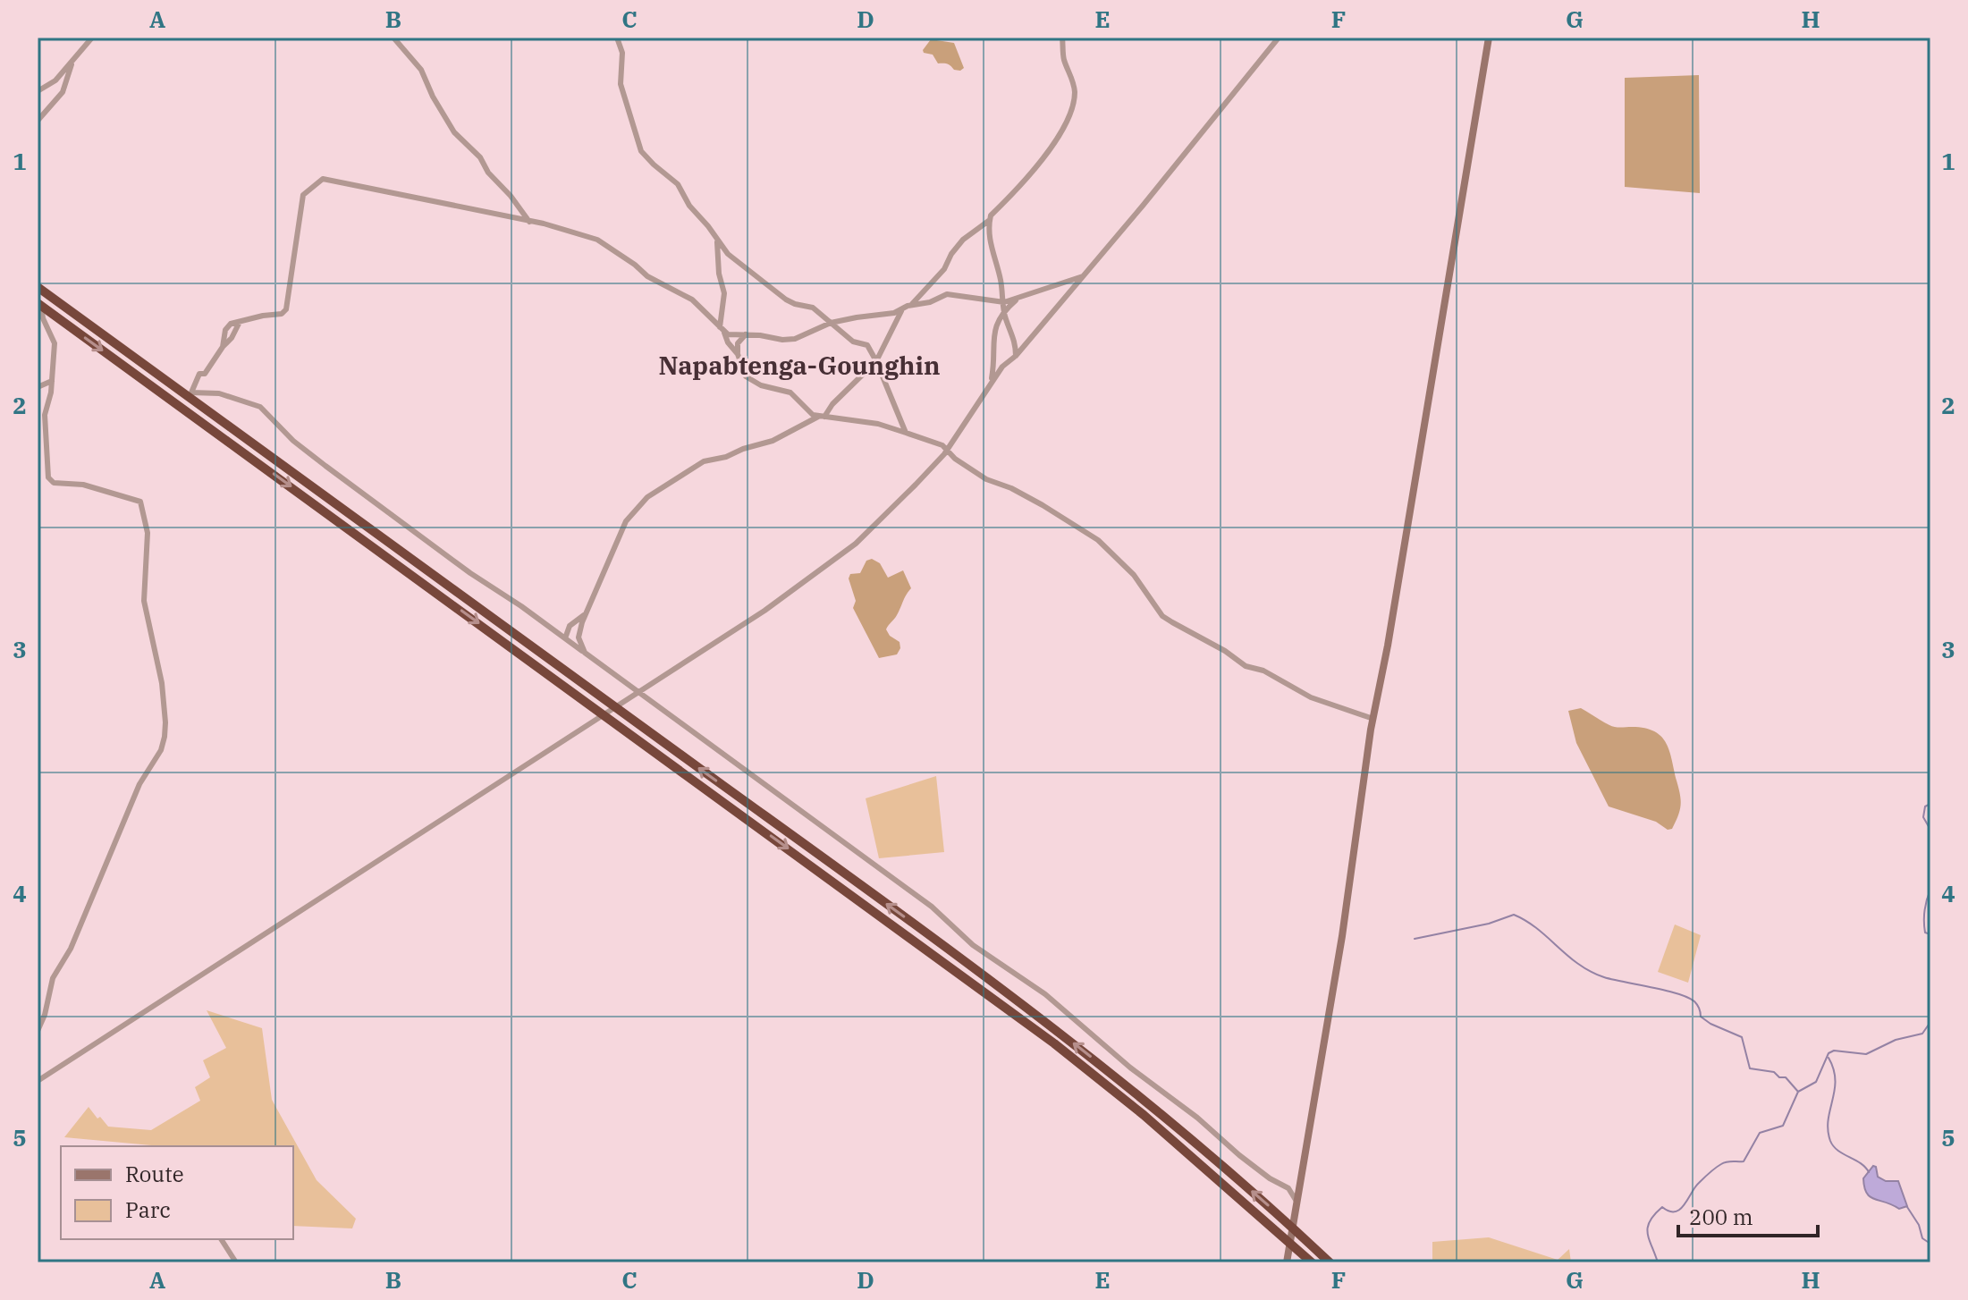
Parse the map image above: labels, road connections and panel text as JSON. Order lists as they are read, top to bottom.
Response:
{
  "districts": ["Napabtenga-Gounghin"],
  "legend": ["Route", "Parc"],
  "scale_bar": "200 m",
  "grid": {
    "columns": [
      "A",
      "B",
      "C",
      "D",
      "E",
      "F",
      "G",
      "H"
    ],
    "rows": [
      "1",
      "2",
      "3",
      "4",
      "5"
    ]
  }
}
